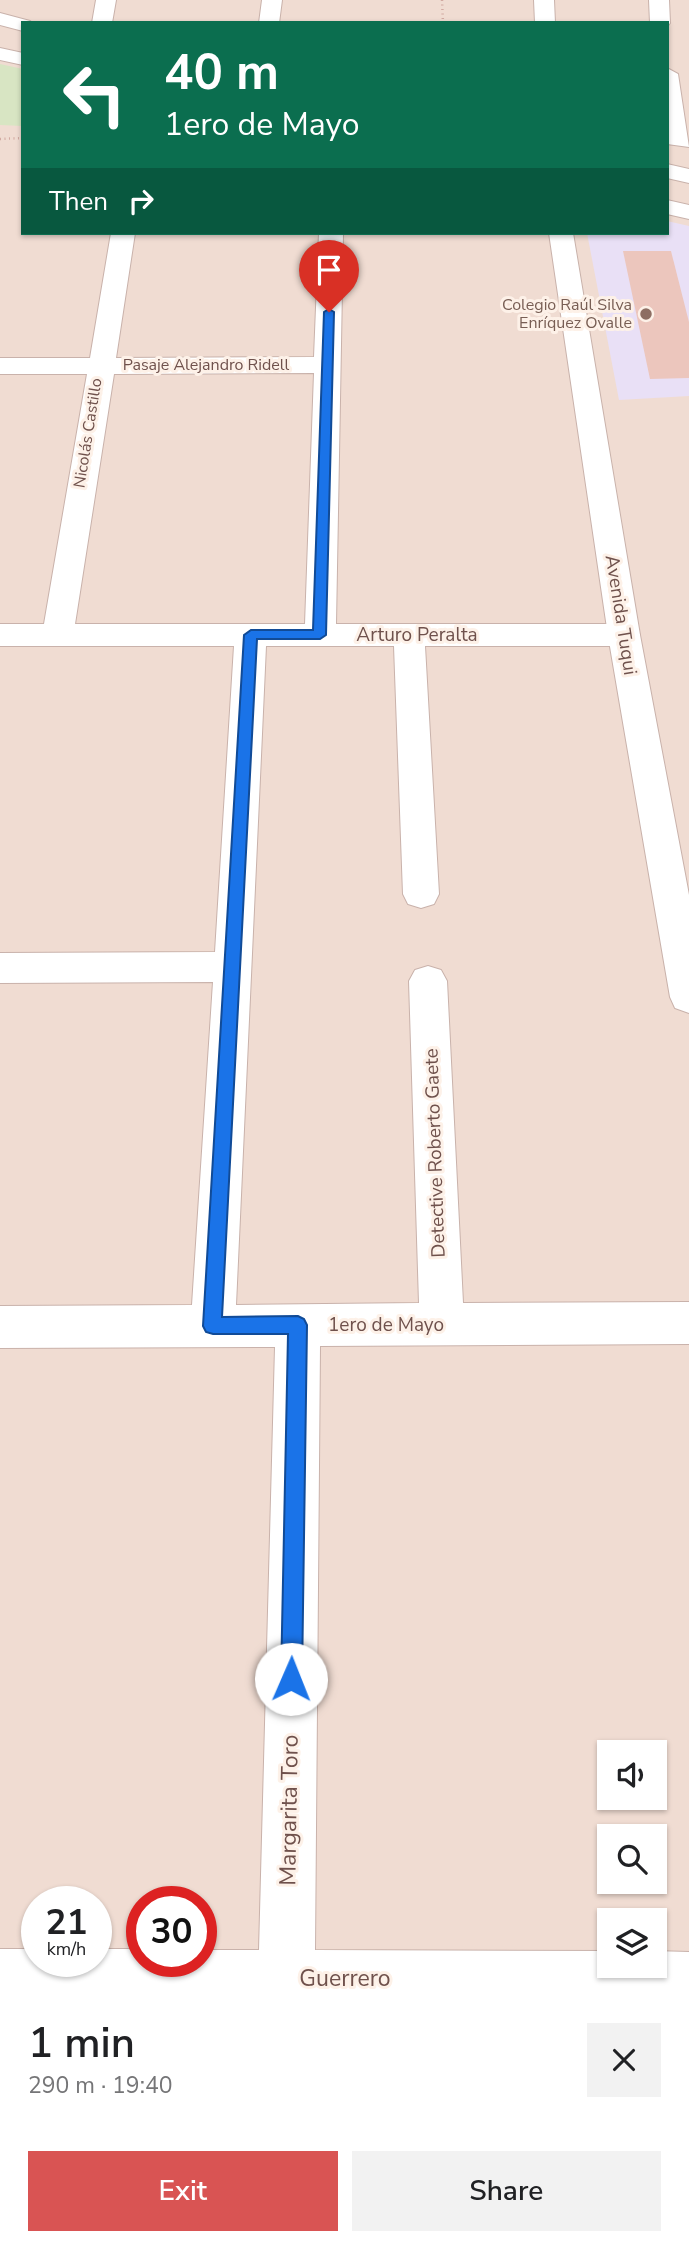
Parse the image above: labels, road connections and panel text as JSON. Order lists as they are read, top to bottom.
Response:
{
  "streets": {
    "street": [
      "Pasaje Alejandro Ridell",
      "Nicolás Castillo",
      "Avenida Tuqui",
      "Arturo Peralta",
      "Detective Roberto Gaete",
      "1ero de Mayo",
      "Margarita Toro",
      "Guerrero"
    ]
  },
  "crossings": [
    ["Pasaje Alejandro Ridell", "Nicolás Castillo"],
    ["Nicolás Castillo", "Arturo Peralta"],
    ["Avenida Tuqui", "Arturo Peralta"],
    ["Detective Roberto Gaete", "1ero de Mayo"],
    ["1ero de Mayo", "Margarita Toro"],
    ["Margarita Toro", "Guerrero"]
  ],
  "places": ["Colegio Raúl Silva Enríquez Ovalle"],
  "page": {
    "turn": ["40 m", "1ero de Mayo"],
    "then": "Then",
    "speed": "21 km/h",
    "limit": "30",
    "heading": ["1 min", "290 m · 19:40"],
    "buttons": ["Exit", "Share"]
  }
}
